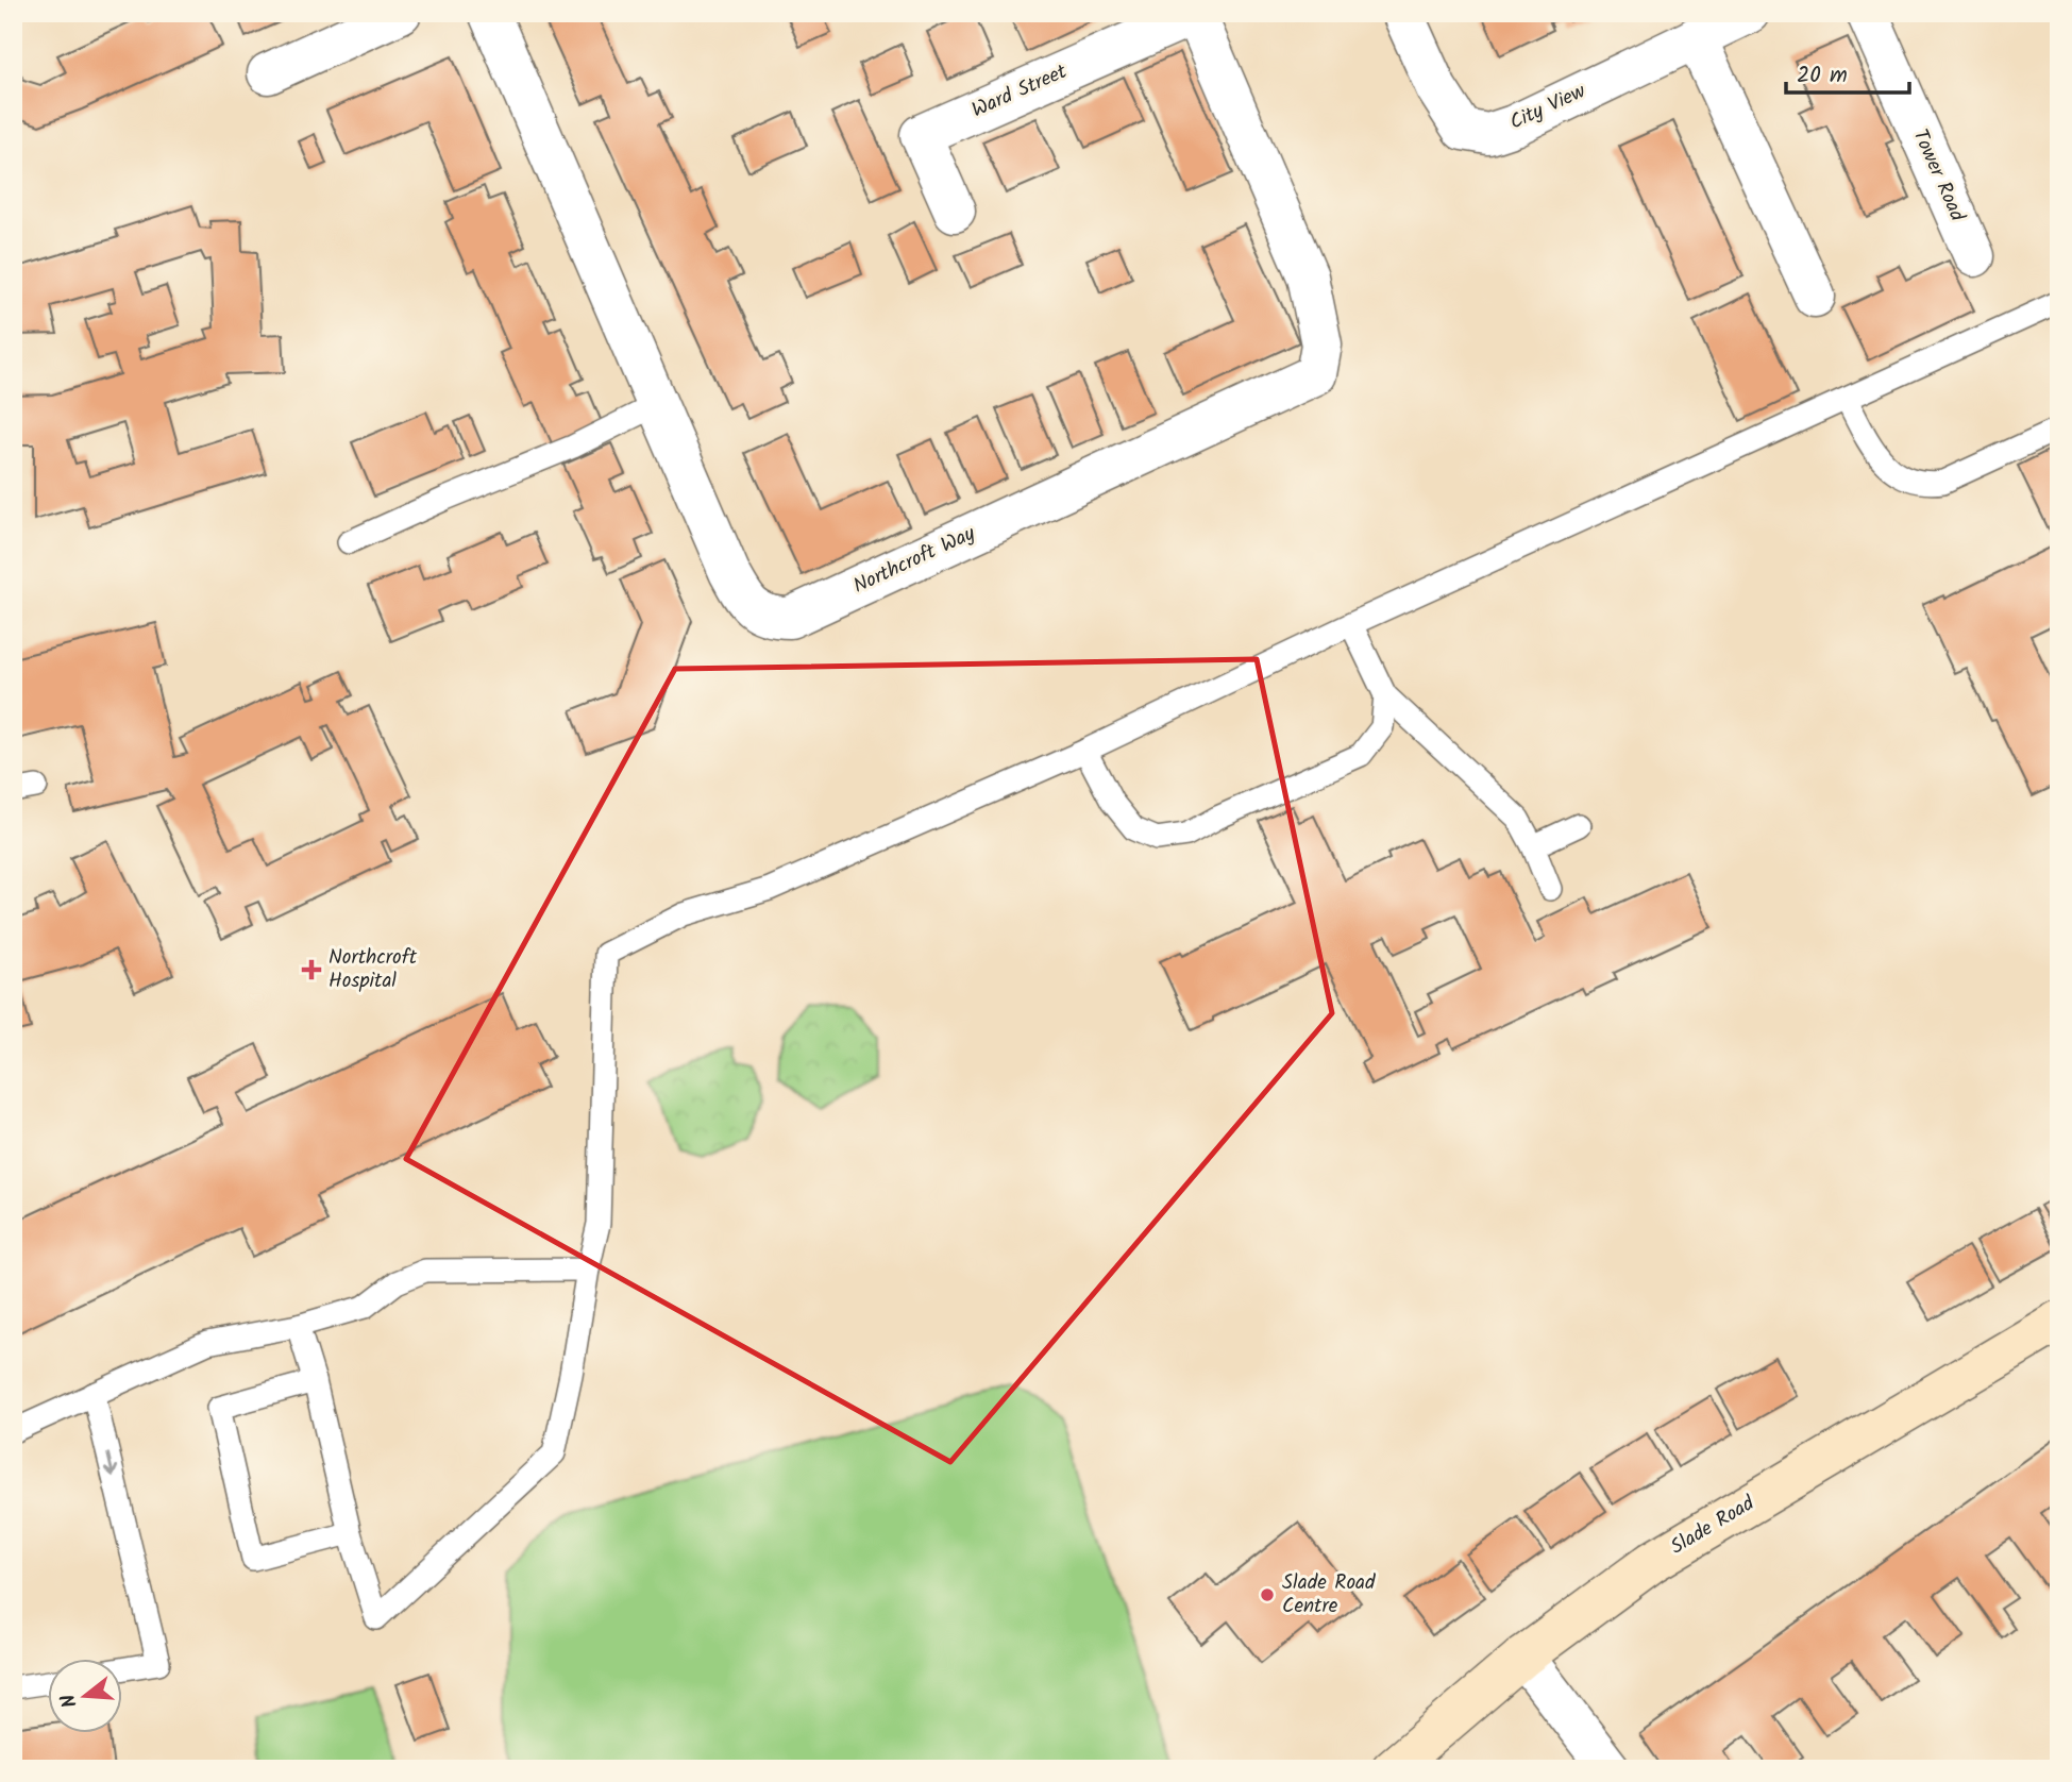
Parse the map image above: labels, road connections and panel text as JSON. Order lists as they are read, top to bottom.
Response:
{
  "streets": {
    "street": [
      "Ward Street",
      "City View",
      "Tower Road",
      "Northcroft Way",
      "Slade Road"
    ]
  },
  "crossings": [
    ["Ward Street", "Northcroft Way"]
  ],
  "places": {
    "health": ["Northcroft Hospital"],
    "other": ["Slade Road Centre"]
  },
  "scale_bar": "20 m",
  "north": "left"
}
